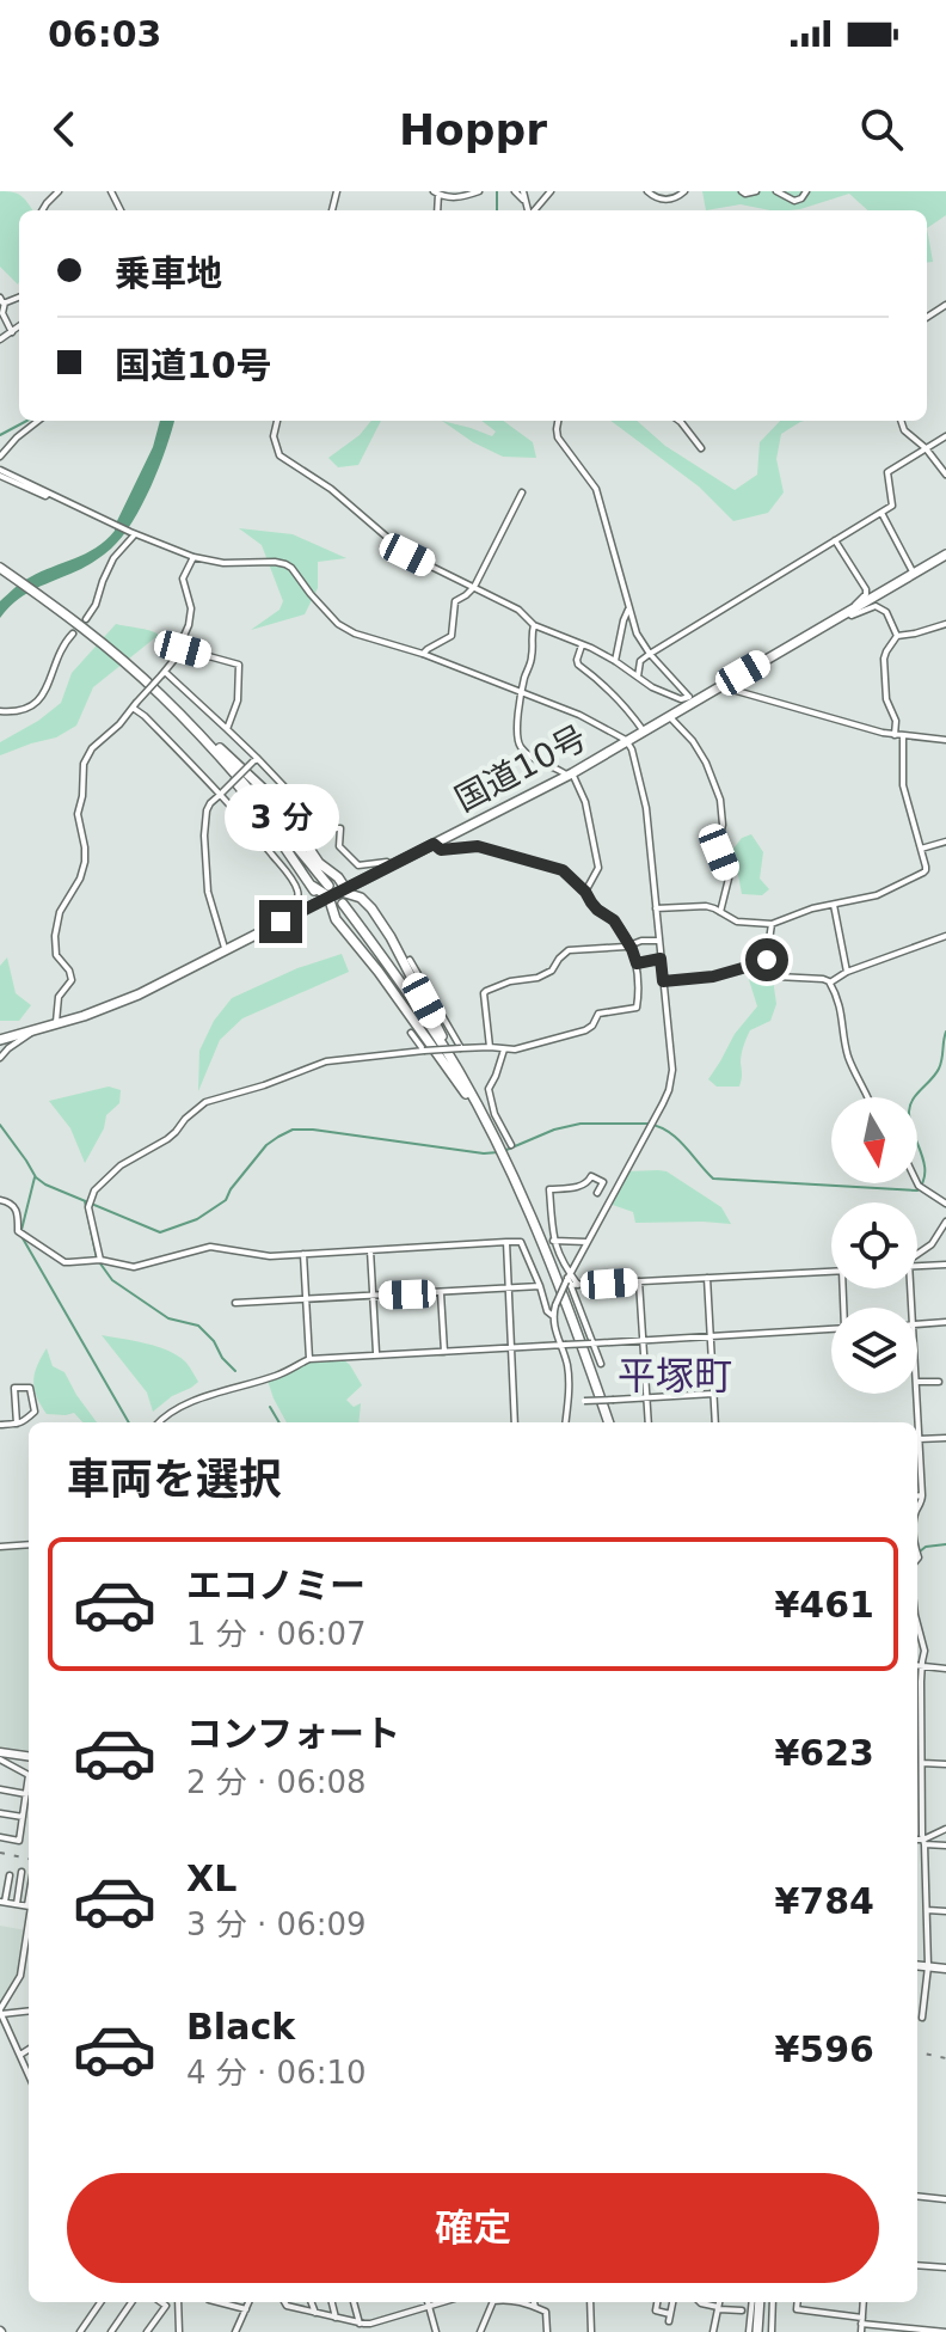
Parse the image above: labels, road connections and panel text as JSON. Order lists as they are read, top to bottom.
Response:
{
  "streets": {
    "highway": ["国道10号"]
  },
  "districts": ["平塚町"],
  "north": "bottom",
  "page": {
    "status": "06:03",
    "header": "Hoppr",
    "banner": ["乗車地", "国道10号"],
    "bubble": "3 分",
    "heading": "車両を選択",
    "list": [
      {
        "name": "エコノミー",
        "note": "1 分 · 06:07",
        "value": "¥461"
      },
      {
        "name": "コンフォート",
        "note": "2 分 · 06:08",
        "value": "¥623"
      },
      {
        "name": "XL",
        "note": "3 分 · 06:09",
        "value": "¥784"
      },
      {
        "name": "Black",
        "note": "4 分 · 06:10",
        "value": "¥596"
      }
    ],
    "buttons": "確定"
  }
}
